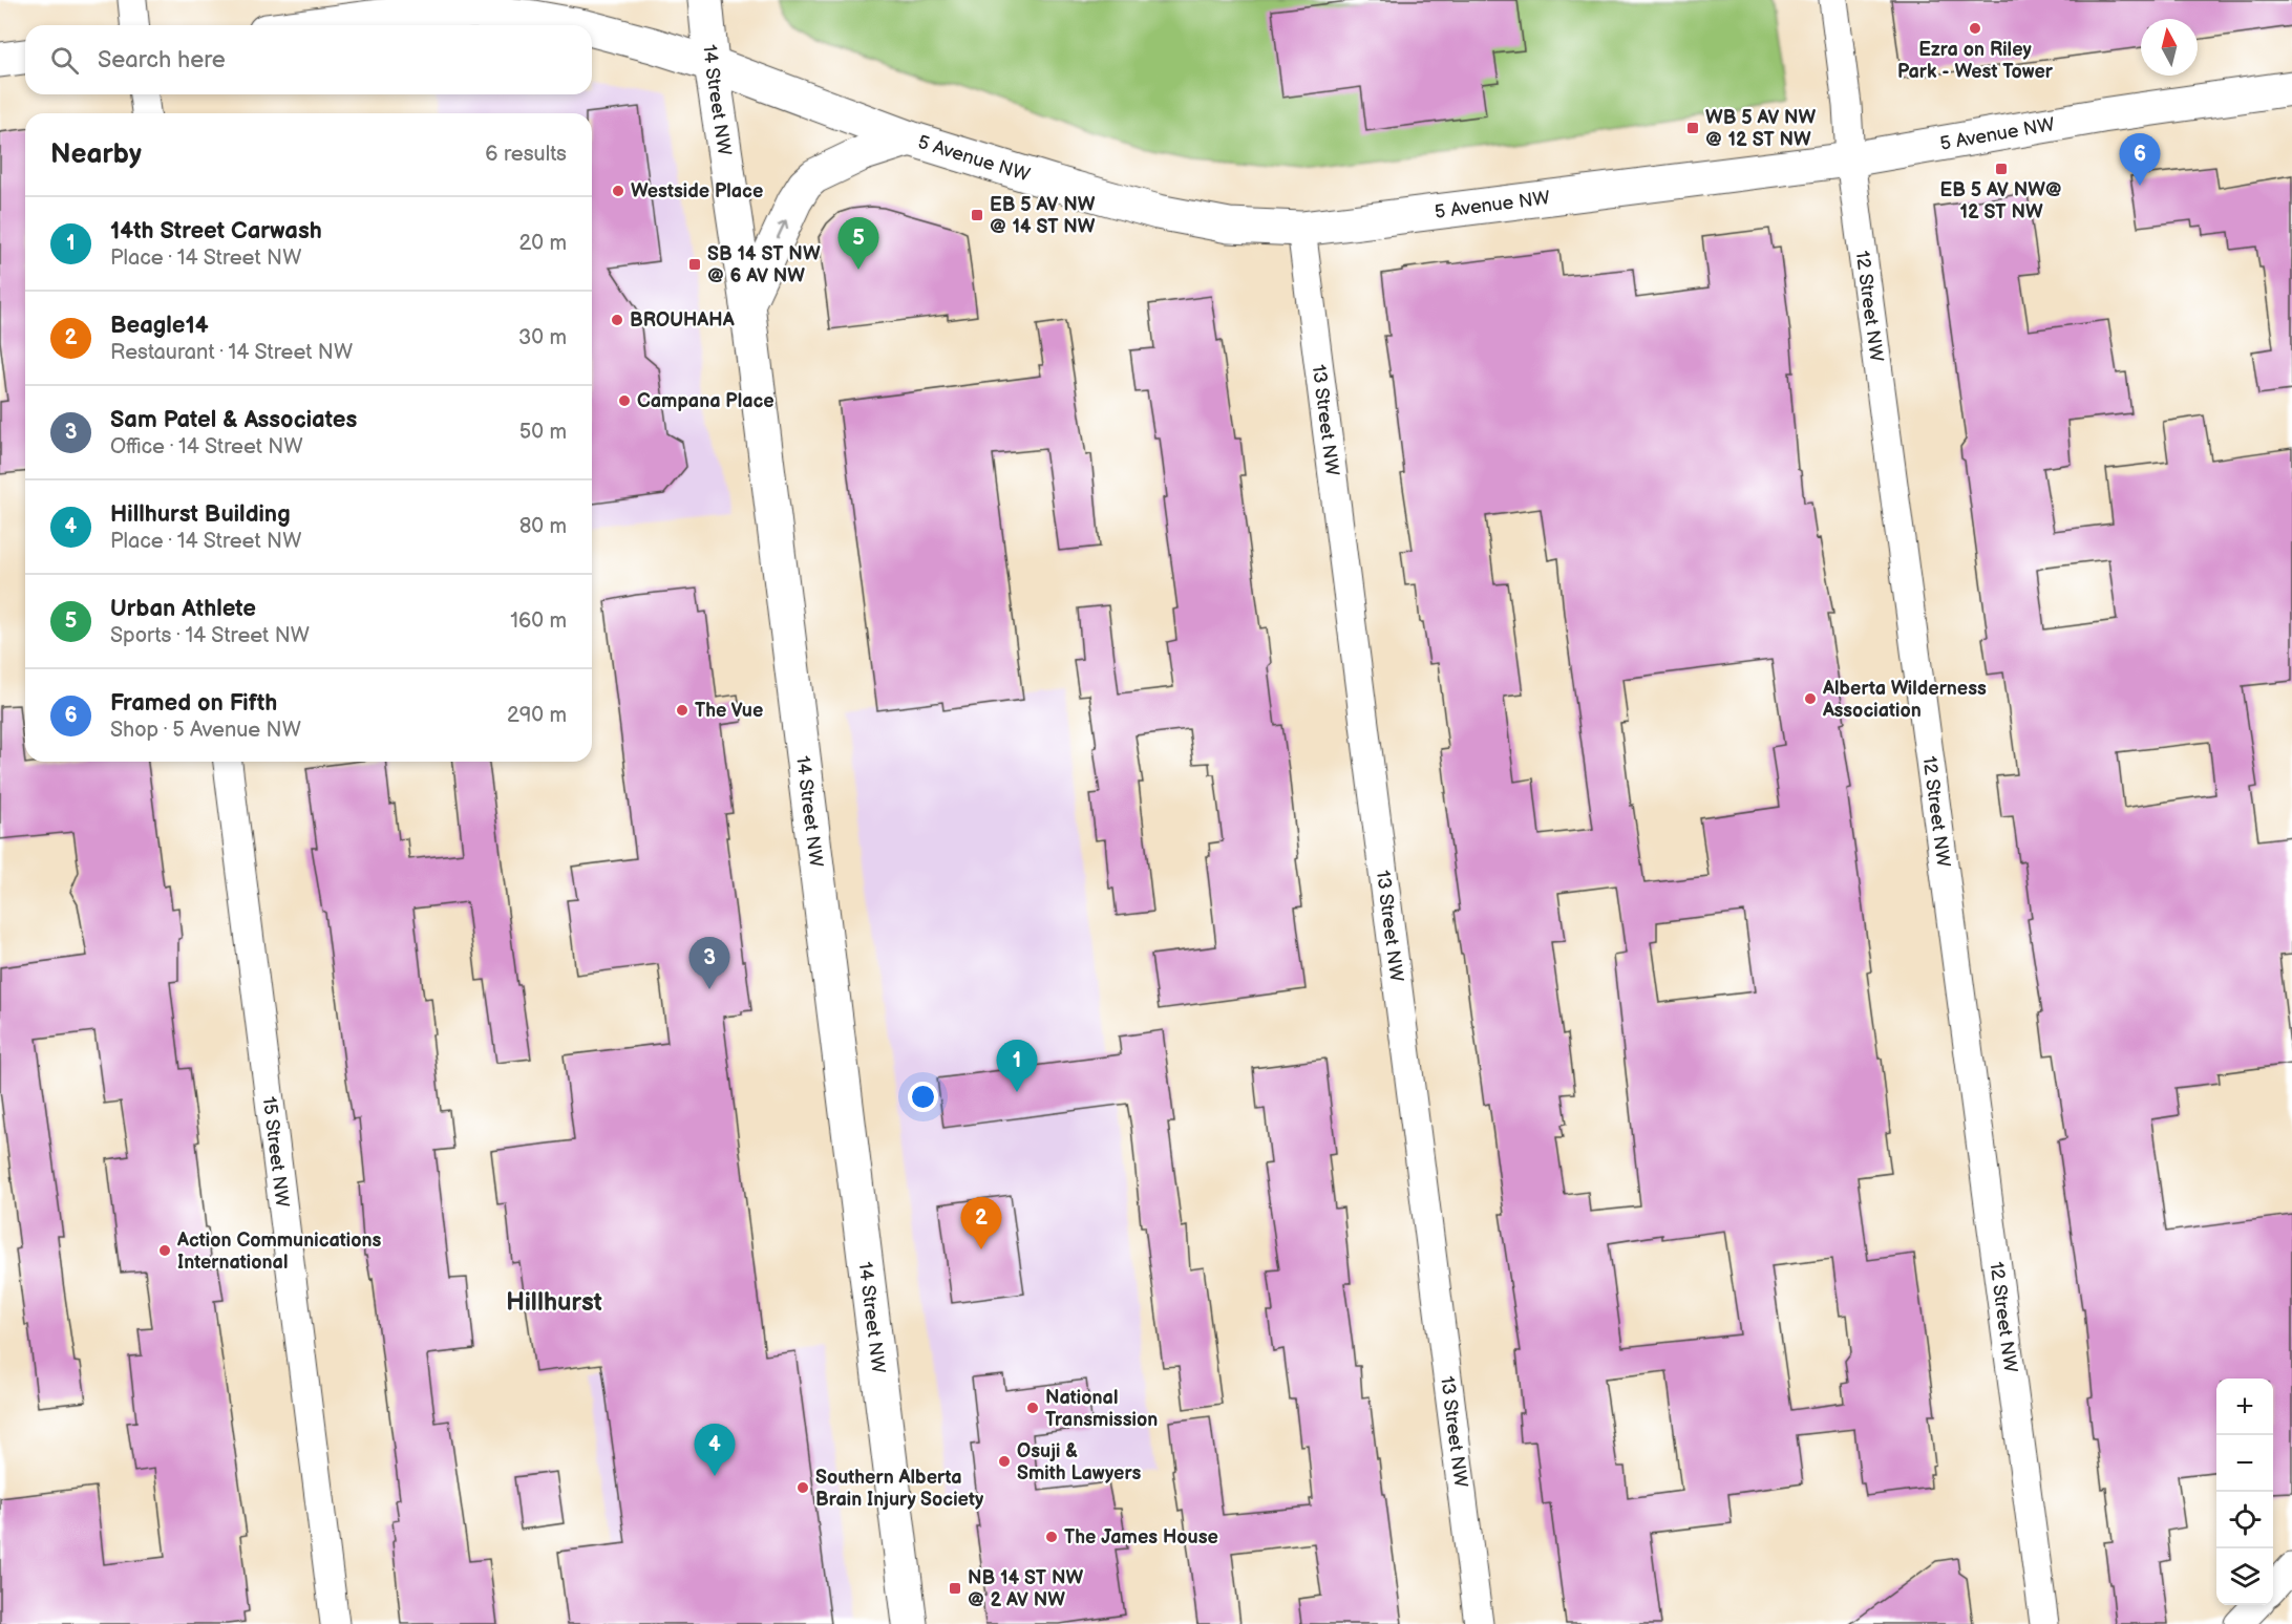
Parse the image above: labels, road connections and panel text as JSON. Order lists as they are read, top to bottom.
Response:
{
  "streets": {
    "street": [
      "14 Street NW",
      "5 Avenue NW",
      "12 Street NW",
      "13 Street NW",
      "15 Street NW"
    ]
  },
  "crossings": [
    ["14 Street NW", "5 Avenue NW"],
    ["5 Avenue NW", "12 Street NW"],
    ["5 Avenue NW", "13 Street NW"]
  ],
  "districts": ["Hillhurst"],
  "places": {
    "other": [
      "Ezra on Riley Park - West Tower",
      "Westside Place",
      "BROUHAHA",
      "Campana Place",
      "Alberta Wilderness Association",
      "The Vue",
      "Action Communications International",
      "National Transmission",
      "Osuji & Smith Lawyers",
      "Southern Alberta Brain Injury Society",
      "The James House"
    ],
    "transit": [
      "WB 5 AV NW @ 12 ST NW",
      "EB 5 AV NW@ 12 ST NW",
      "EB 5 AV NW @ 14 ST NW",
      "SB 14 ST NW @ 6 AV NW",
      "NB 14 ST NW @ 2 AV NW"
    ]
  },
  "north": "top",
  "page": {
    "search": "Search here",
    "heading": ["Nearby", "6 results"],
    "pins": [
      "6",
      "5",
      "3",
      "1",
      "2",
      "4"
    ],
    "list": [
      {
        "mark": "1",
        "name": "14th Street Carwash",
        "note": "Place · 14 Street NW",
        "value": "20 m"
      },
      {
        "mark": "2",
        "name": "Beagle14",
        "note": "Restaurant · 14 Street NW",
        "value": "30 m"
      },
      {
        "mark": "3",
        "name": "Sam Patel & Associates",
        "note": "Office · 14 Street NW",
        "value": "50 m"
      },
      {
        "mark": "4",
        "name": "Hillhurst Building",
        "note": "Place · 14 Street NW",
        "value": "80 m"
      },
      {
        "mark": "5",
        "name": "Urban Athlete",
        "note": "Sports · 14 Street NW",
        "value": "160 m"
      },
      {
        "mark": "6",
        "name": "Framed on Fifth",
        "note": "Shop · 5 Avenue NW",
        "value": "290 m"
      }
    ],
    "map_buttons": ["+", "−"]
  }
}
